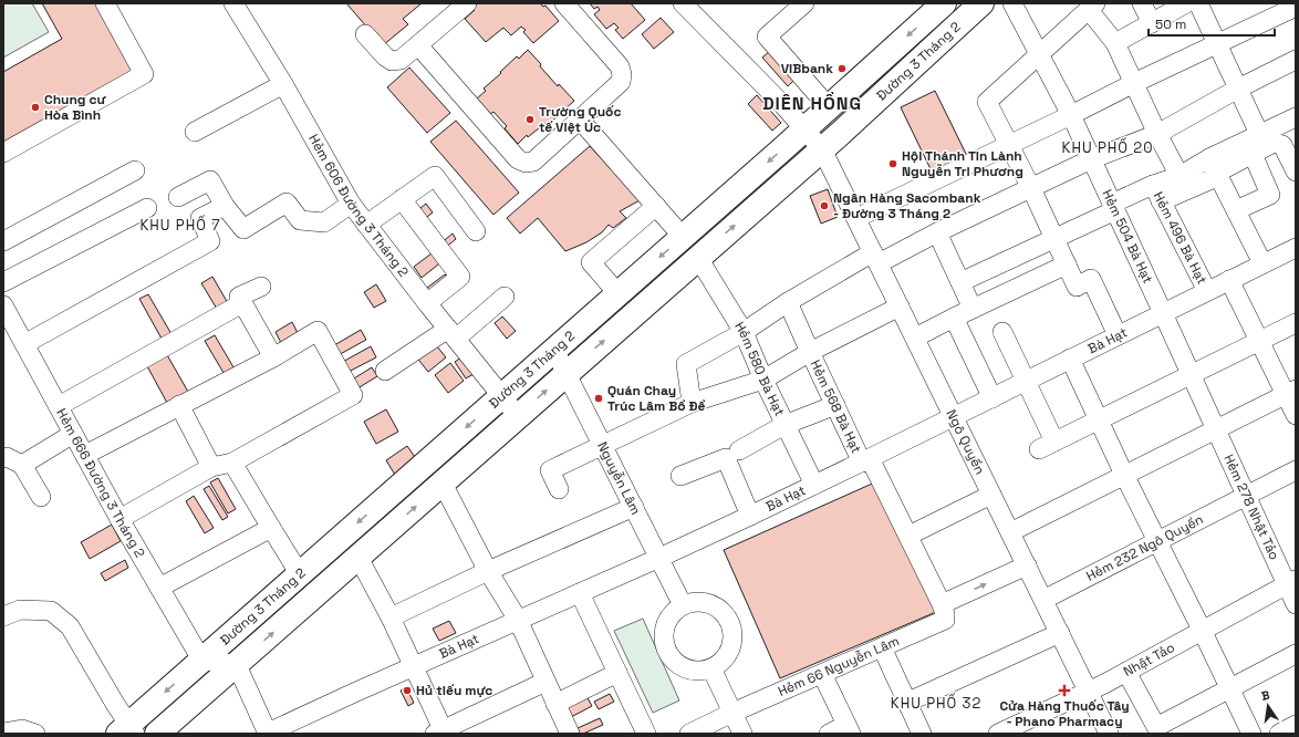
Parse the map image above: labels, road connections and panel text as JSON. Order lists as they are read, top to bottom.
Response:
{
  "streets": {
    "main road": ["Đường 3 Tháng 2"],
    "street": [
      "Hẻm 606 Đường 3 Tháng 2",
      "Hẻm 504 Bà Hạt",
      "Hẻm 496 Bà Hạt",
      "Bà Hạt",
      "Hẻm 580 Bà Hạt",
      "Hẻm 568 Bà Hạt",
      "Ngô Quyền",
      "Nguyễn Lâm",
      "Hẻm 666 Đường 3 Tháng 2",
      "Hẻm 278 Nhật Tảo",
      "Hẻm 232 Ngô Quyền",
      "Nhật Tảo",
      "Hẻm 66 Nguyễn Lâm"
    ]
  },
  "crossings": [
    ["Đường 3 Tháng 2", "Hẻm 606 Đường 3 Tháng 2"],
    ["Đường 3 Tháng 2", "Hẻm 580 Bà Hạt"],
    ["Đường 3 Tháng 2", "Ngô Quyền"],
    ["Đường 3 Tháng 2", "Nguyễn Lâm"],
    ["Đường 3 Tháng 2", "Hẻm 666 Đường 3 Tháng 2"],
    ["Hẻm 504 Bà Hạt", "Bà Hạt"],
    ["Hẻm 504 Bà Hạt", "Hẻm 278 Nhật Tảo"],
    ["Hẻm 496 Bà Hạt", "Bà Hạt"],
    ["Bà Hạt", "Hẻm 580 Bà Hạt"],
    ["Bà Hạt", "Hẻm 568 Bà Hạt"],
    ["Bà Hạt", "Ngô Quyền"],
    ["Bà Hạt", "Nguyễn Lâm"],
    ["Hẻm 568 Bà Hạt", "Hẻm 66 Nguyễn Lâm"],
    ["Ngô Quyền", "Hẻm 232 Ngô Quyền"],
    ["Ngô Quyền", "Nhật Tảo"],
    ["Ngô Quyền", "Hẻm 66 Nguyễn Lâm"],
    ["Hẻm 278 Nhật Tảo", "Hẻm 232 Ngô Quyền"],
    ["Hẻm 278 Nhật Tảo", "Nhật Tảo"]
  ],
  "districts": [
    "DIÊN HỒNG",
    "KHU PHỐ 20",
    "KHU PHỐ 7",
    "KHU PHỐ 32"
  ],
  "places": {
    "other": [
      "VIBbank",
      "Chung cư Hòa Bình",
      "Trường Quốc tế Việt Úc",
      "Hội Thánh Tin Lành Nguyễn Tri Phương",
      "Ngân Hàng Sacombank - Đường 3 Tháng 2",
      "Quán Chay Trúc Lâm Bồ Đề",
      "Hủ tiếu mực"
    ],
    "health": ["Cửa Hàng Thuốc Tây - Phano Pharmacy"]
  },
  "scale_bar": "50 m",
  "north": "top"
}
